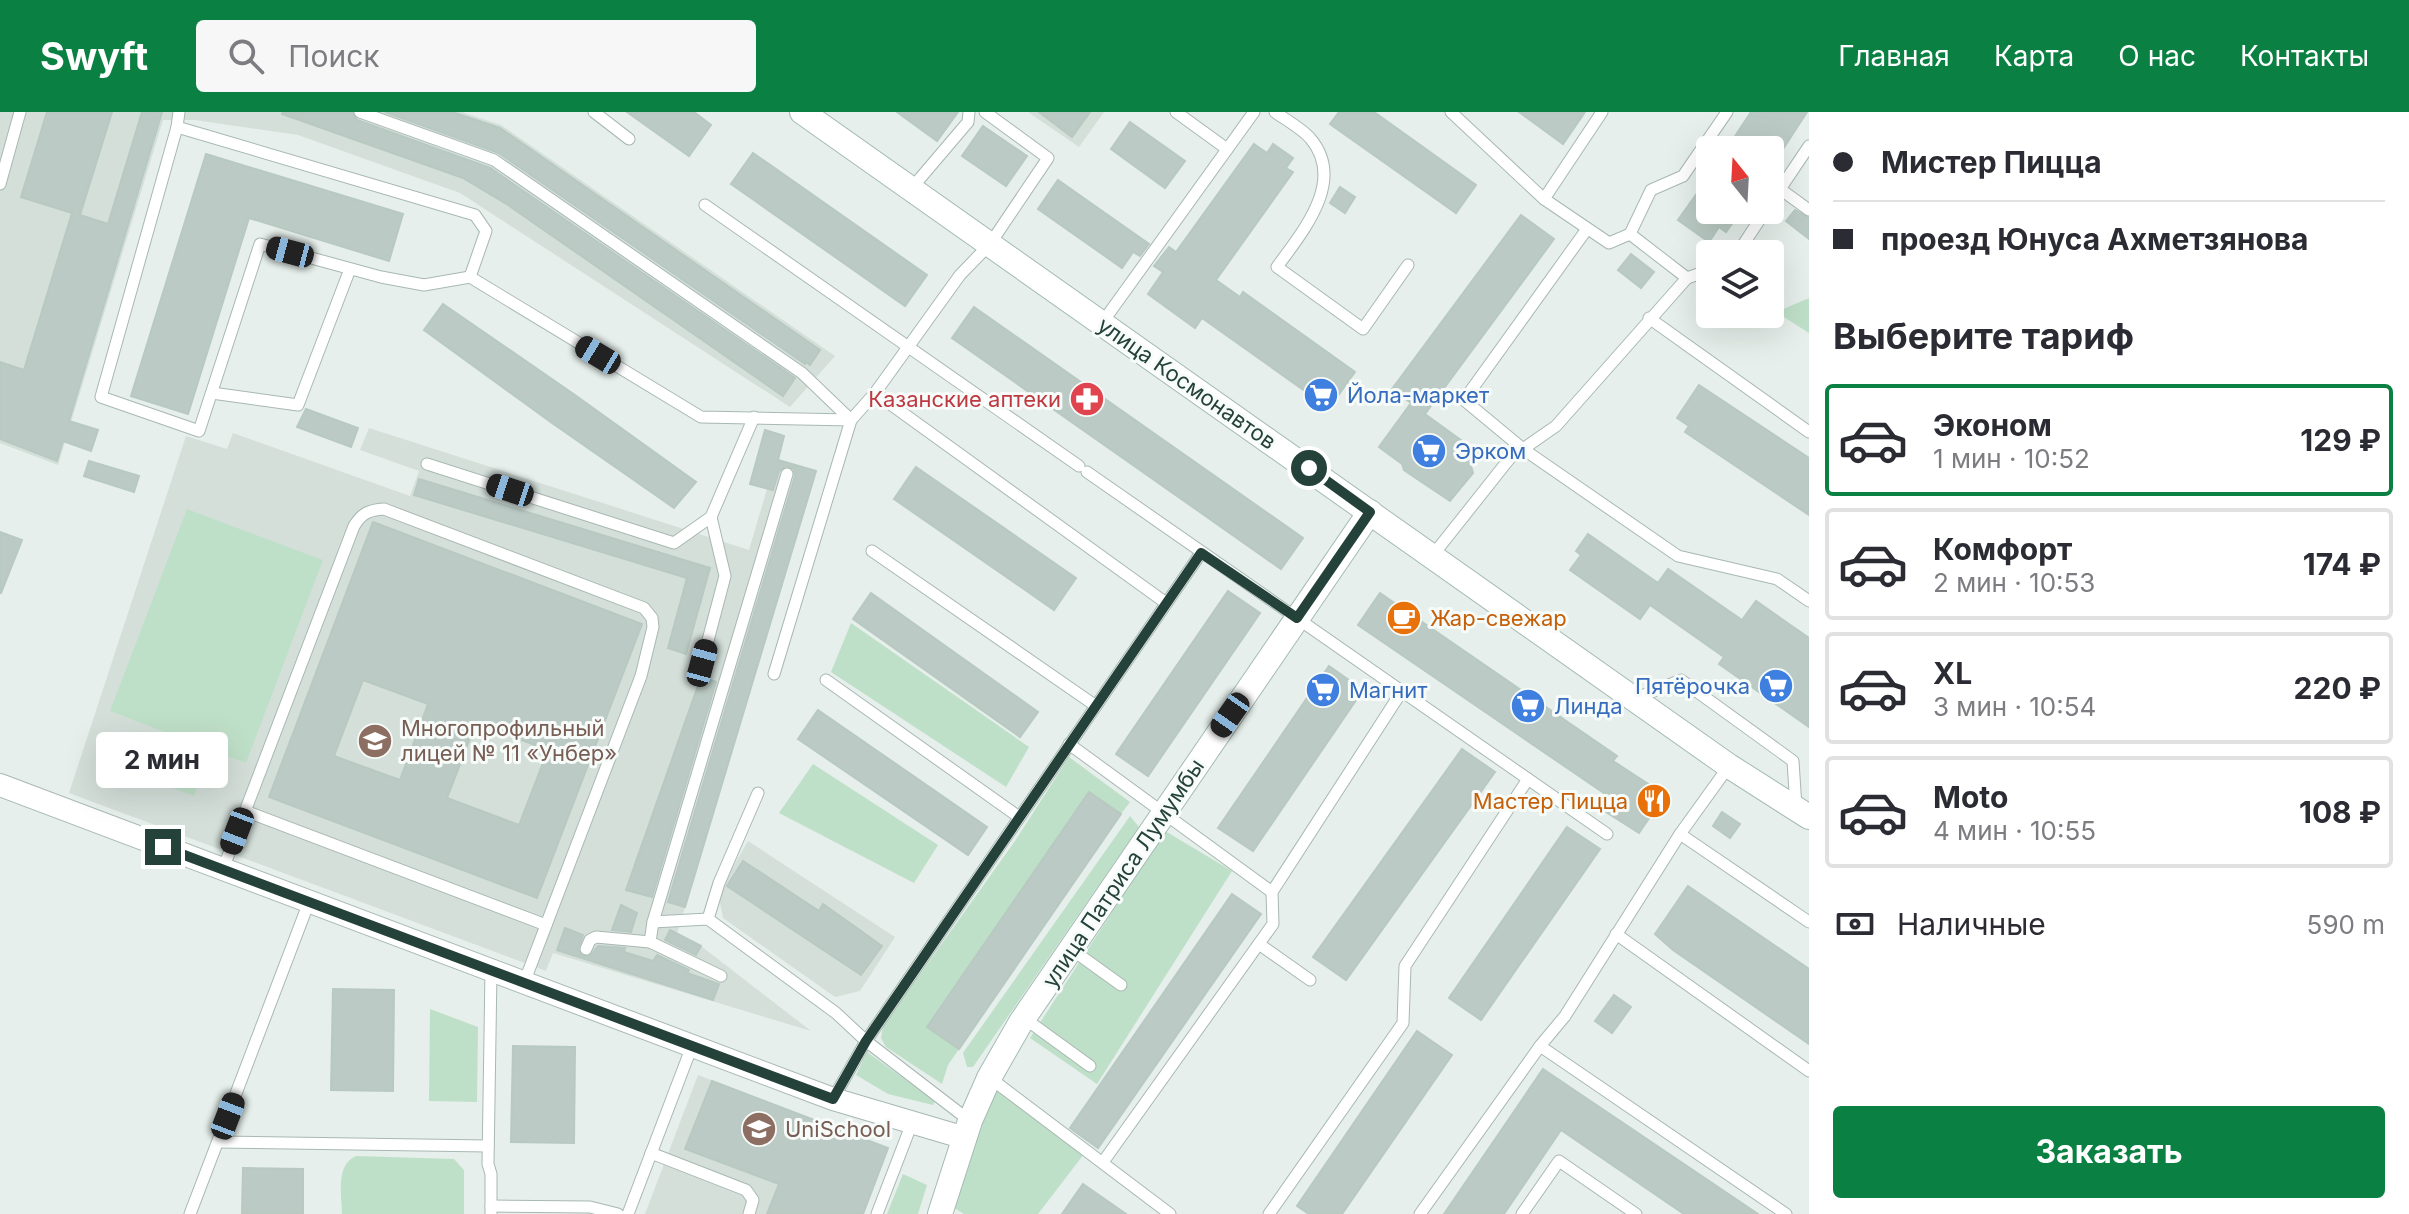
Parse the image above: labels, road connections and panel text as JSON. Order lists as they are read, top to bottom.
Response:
{
  "streets": {
    "street": ["улица Космонавтов", "улица Патриса Лумумбы"]
  },
  "crossings": [
    ["улица Космонавтов", "улица Патриса Лумумбы"]
  ],
  "places": {
    "supermarket": [
      "Йола-маркет",
      "Эрком",
      "Пятёрочка",
      "Магнит",
      "Линда"
    ],
    "pharmacy": ["Казанские аптеки"],
    "cafe": ["Жар-свежар"],
    "school or university": ["Многопрофильный лицей № 11 «Унбер»", "UniSchool"],
    "restaurant": ["Мастер Пицца"]
  },
  "north": "top",
  "page": {
    "header": "Swyft",
    "search": "Поиск",
    "nav": [
      "Главная",
      "Карта",
      "О нас",
      "Контакты"
    ],
    "banner": ["Мистер Пицца", "проезд Юнуса Ахметзянова"],
    "heading": "Выберите тариф",
    "list": [
      {
        "name": "Эконом",
        "note": "1 мин · 10:52",
        "value": "129 ₽"
      },
      {
        "name": "Комфорт",
        "note": "2 мин · 10:53",
        "value": "174 ₽"
      },
      {
        "name": "XL",
        "note": "3 мин · 10:54",
        "value": "220 ₽"
      },
      {
        "name": "Moto",
        "note": "4 мин · 10:55",
        "value": "108 ₽"
      }
    ],
    "bubble": "2 мин",
    "pay": ["Наличные", "590 m"],
    "buttons": "Заказать"
  }
}
